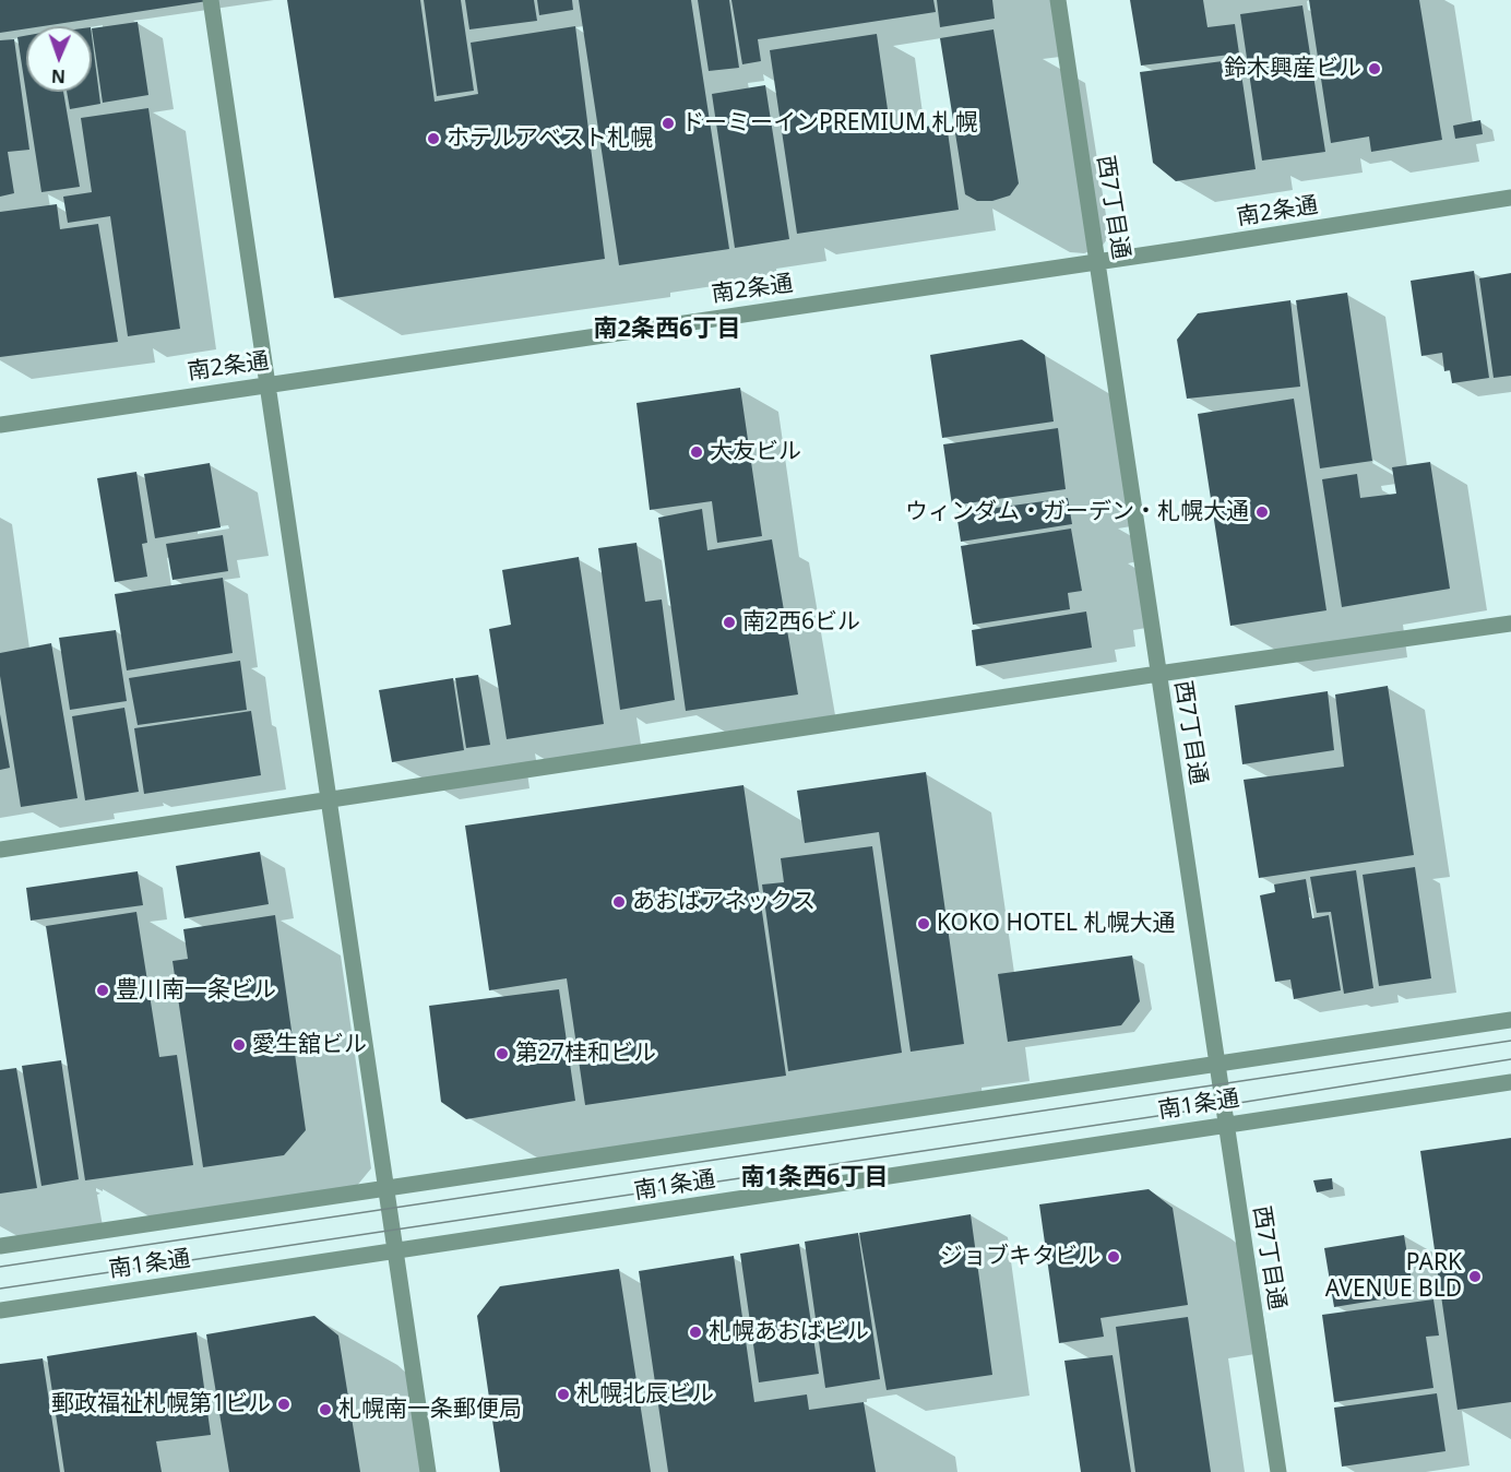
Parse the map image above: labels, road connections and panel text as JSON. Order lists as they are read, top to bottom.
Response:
{
  "streets": {
    "street": ["西7丁目通", "南2条通", "南1条通"]
  },
  "crossings": [
    ["西7丁目通", "南2条通"],
    ["西7丁目通", "南1条通"]
  ],
  "districts": ["南2条西6丁目", "南1条西6丁目"],
  "places": [
    "鈴木興産ビル",
    "ドーミーインPREMIUM 札幌",
    "ホテルアベスト札幌",
    "大友ビル",
    "ウィンダム・ガーデン・札幌大通",
    "南2西6ビル",
    "あおばアネックス",
    "KOKO HOTEL 札幌大通",
    "豊川南一条ビル",
    "愛生舘ビル",
    "第27桂和ビル",
    "ジョブキタビル",
    "PARK AVENUE BLD",
    "札幌あおばビル",
    "札幌北辰ビル",
    "郵政福祉札幌第1ビル",
    "札幌南一条郵便局"
  ],
  "north": "bottom"
}
